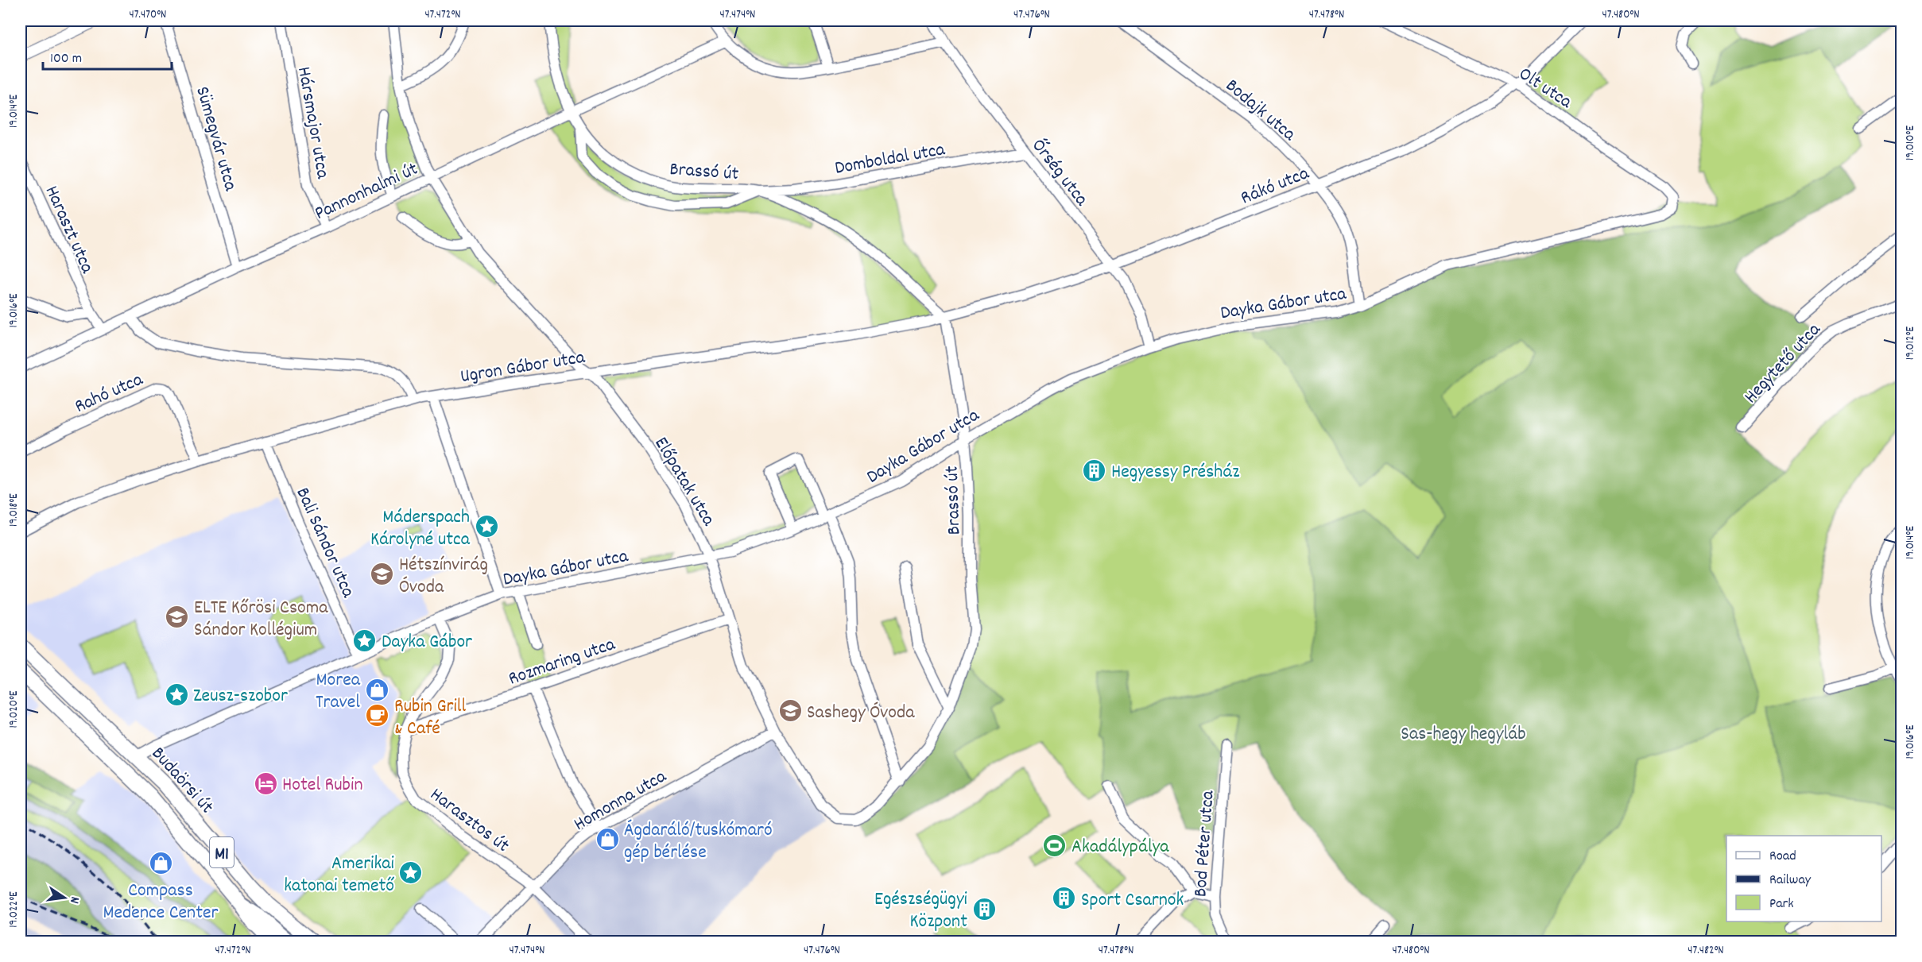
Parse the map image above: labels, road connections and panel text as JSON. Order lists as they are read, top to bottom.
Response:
{
  "streets": {
    "main road": ["Budaörsi út", "M1"],
    "street": [
      "Olt utca",
      "Bodajk utca",
      "Hársmajor utca",
      "Sümegvár utca",
      "Domboldal utca",
      "Brassó út",
      "Őrség utca",
      "Rákó utca",
      "Pannonhalmi út",
      "Haraszt utca",
      "Dayka Gábor utca",
      "Hegytető utca",
      "Ugron Gábor utca",
      "Rahó utca",
      "Előpatak utca",
      "Bali Sándor utca",
      "Rozmaring utca",
      "Homonna utca",
      "Harasztos út",
      "Bod Péter utca"
    ]
  },
  "crossings": [
    ["Olt utca", "Rákó utca"],
    ["Olt utca", "Dayka Gábor utca"],
    ["Bodajk utca", "Rákó utca"],
    ["Bodajk utca", "Dayka Gábor utca"],
    ["Hársmajor utca", "Pannonhalmi út"],
    ["Sümegvár utca", "Pannonhalmi út"],
    ["Domboldal utca", "Brassó út"],
    ["Domboldal utca", "Őrség utca"],
    ["Brassó út", "Rákó utca"],
    ["Brassó út", "Pannonhalmi út"],
    ["Brassó út", "Dayka Gábor utca"],
    ["Brassó út", "Ugron Gábor utca"],
    ["Brassó út", "Előpatak utca"],
    ["Őrség utca", "Rákó utca"],
    ["Őrség utca", "Dayka Gábor utca"],
    ["Rákó utca", "Ugron Gábor utca"],
    ["Pannonhalmi út", "Előpatak utca"],
    ["Dayka Gábor utca", "Előpatak utca"],
    ["Dayka Gábor utca", "Bali Sándor utca"],
    ["Dayka Gábor utca", "Budaörsi út"],
    ["Dayka Gábor utca", "Harasztos út"],
    ["Ugron Gábor utca", "Előpatak utca"],
    ["Előpatak utca", "Rozmaring utca"],
    ["Előpatak utca", "Homonna utca"],
    ["Rozmaring utca", "Harasztos út"],
    ["Homonna utca", "Harasztos út"]
  ],
  "parks": ["Sas-hegy hegyláb"],
  "places": {
    "building": ["Hegyessy Présház", "Sport Csarnok", "Egészségügyi Központ"],
    "place": [
      "Máderspach Károlyné utca",
      "Dayka Gábor",
      "Zeusz-szobor",
      "Amerikai katonai temető"
    ],
    "school or university": ["Hétszínvirág Óvoda", "ELTE Kőrösi Csoma Sándor Kollégium", "Sashegy Óvoda"],
    "shop": ["Morea Travel", "Ágdaráló/tuskómaró gép bérlése", "Compass Medence Center"],
    "cafe": ["Rubin Grill & Café"],
    "hotel": ["Hotel Rubin"],
    "sports": ["Akadálypálya"]
  },
  "legend": ["Road", "Railway", "Park"],
  "scale_bar": "100 m",
  "north": "right",
  "coordinates": [
    "47.470°N",
    "47.472°N",
    "47.474°N",
    "47.476°N",
    "47.478°N",
    "47.480°N",
    "19.014°E",
    "19.010°E",
    "19.016°E",
    "19.012°E",
    "19.018°E",
    "19.020°E",
    "19.022°E",
    "47.482°N"
  ]
}
